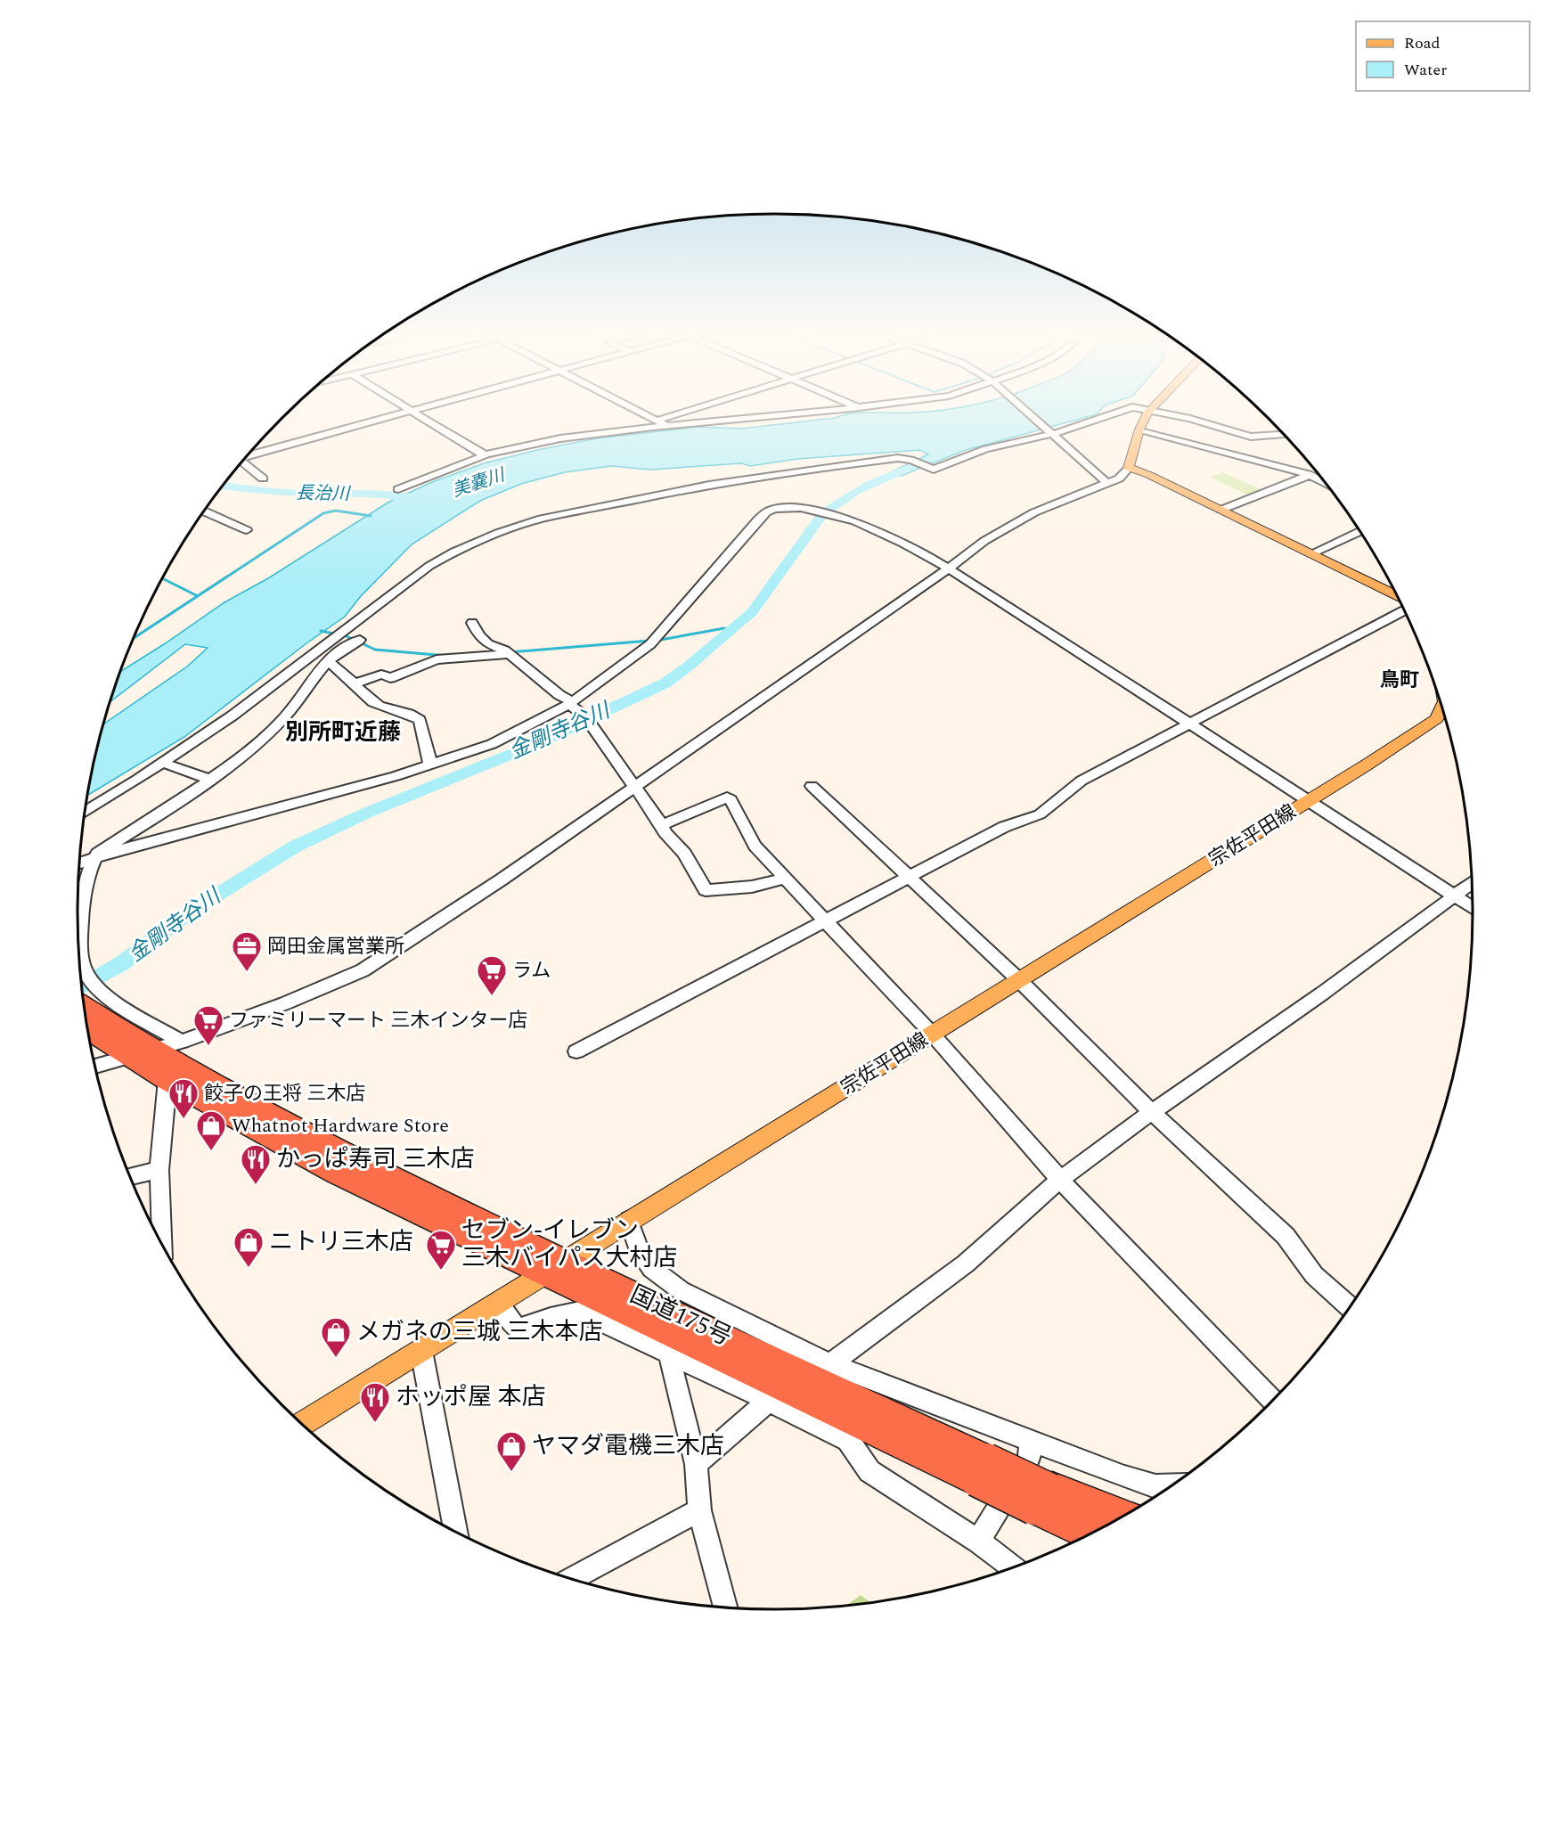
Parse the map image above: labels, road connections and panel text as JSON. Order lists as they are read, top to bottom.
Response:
{
  "streets": {
    "highway": ["国道175号"],
    "main road": ["宗佐平田線"]
  },
  "crossings": [
    ["宗佐平田線", "国道175号"]
  ],
  "districts": ["鳥町", "別所町近藤"],
  "water": ["美嚢川", "長治川", "金剛寺谷川"],
  "places": {
    "office": ["岡田金属営業所"],
    "supermarket": ["ラム", "ファミリーマート 三木インター店", "セブン-イレブン 三木バイパス大村店"],
    "restaurant": ["餃子の王将 三木店", "かっぱ寿司 三木店", "ホッポ屋 本店"],
    "shop": [
      "Whatnot Hardware Store",
      "ニトリ三木店",
      "メガネの三城 三木本店",
      "ヤマダ電機三木店"
    ]
  },
  "legend": ["Road", "Water"]
}
